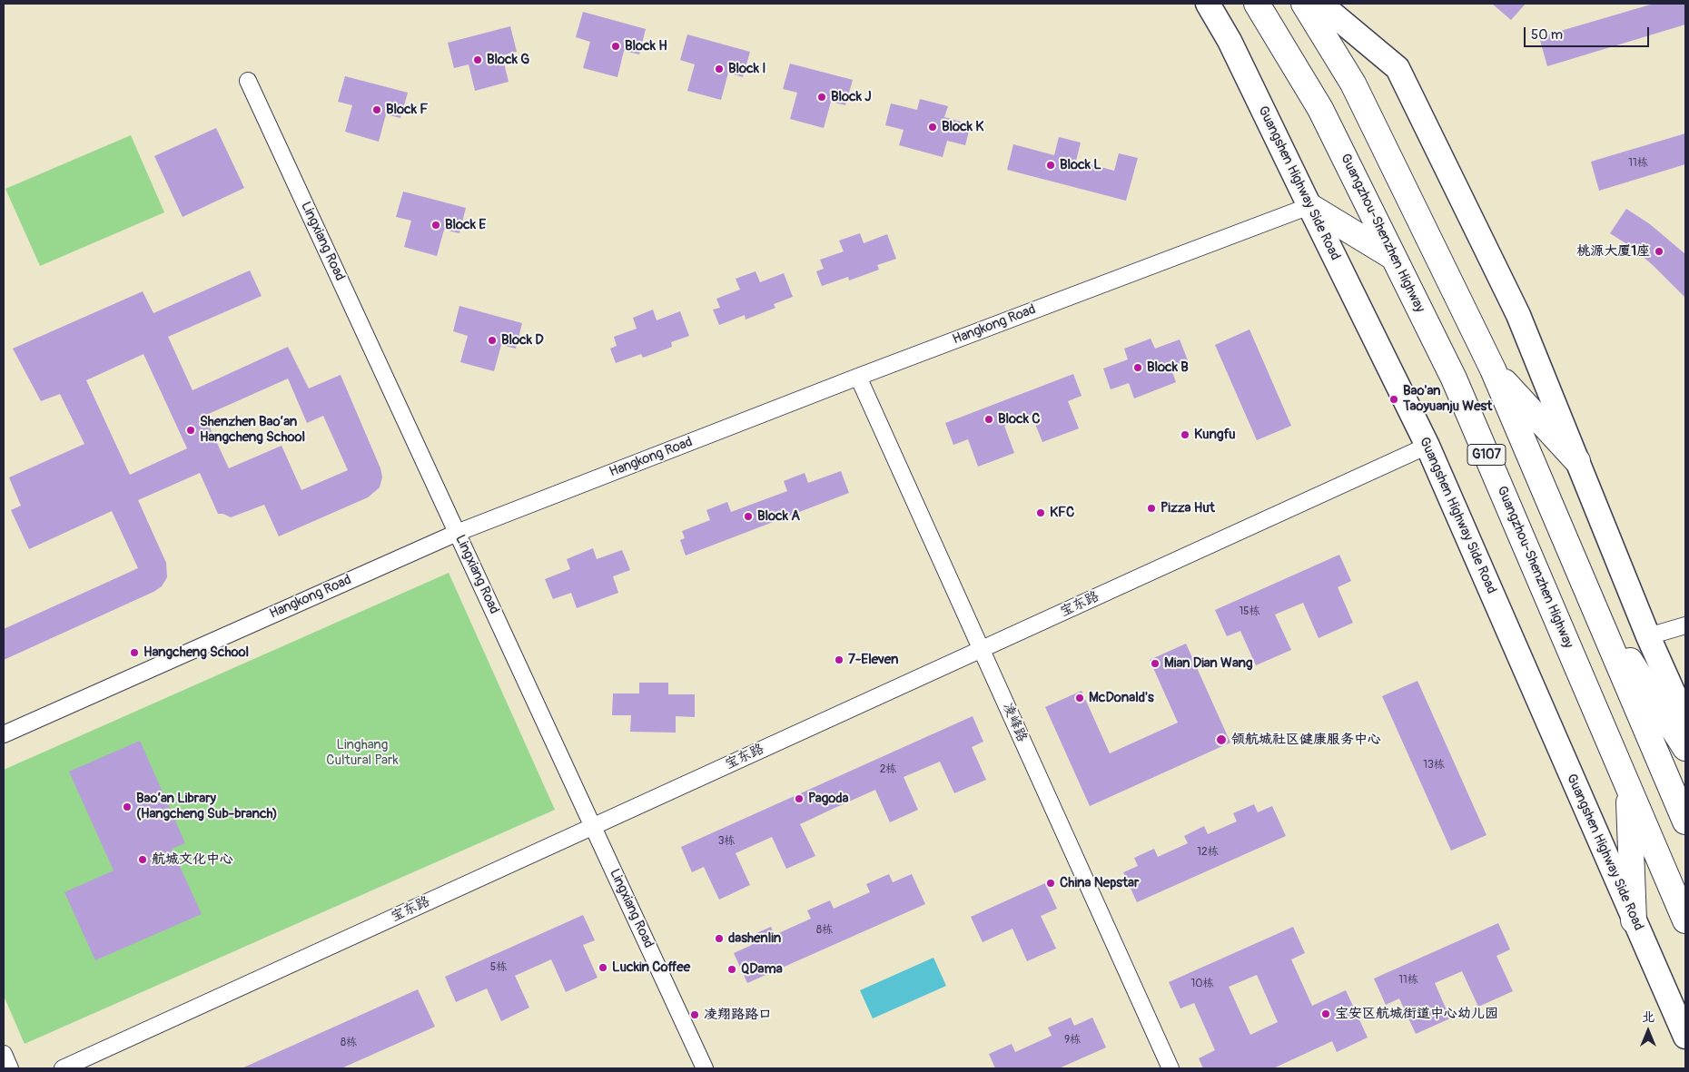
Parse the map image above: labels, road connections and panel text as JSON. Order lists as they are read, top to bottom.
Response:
{
  "streets": {
    "highway": ["Guangzhou-Shenzhen Highway", "G107"],
    "main road": ["Guangshen Highway Side Road"],
    "street": [
      "Lingxiang Road",
      "Hangkong Road",
      "宝东路",
      "凌峰路"
    ]
  },
  "crossings": [
    ["Guangshen Highway Side Road", "Hangkong Road"],
    ["Guangshen Highway Side Road", "宝东路"],
    ["Lingxiang Road", "Hangkong Road"],
    ["Lingxiang Road", "宝东路"],
    ["Hangkong Road", "凌峰路"],
    ["宝东路", "凌峰路"]
  ],
  "parks": ["Linghang Cultural Park"],
  "places": [
    "Block H",
    "Block G",
    "Block I",
    "Block J",
    "Block F",
    "Block K",
    "Block L",
    "Block E",
    "桃源大厦1座",
    "Block D",
    "Block B",
    "Bao'an Taoyuanju West",
    "Block C",
    "Shenzhen Bao’an Hangcheng School",
    "Kungfu",
    "Pizza Hut",
    "KFC",
    "Block A",
    "Hangcheng School",
    "7-Eleven",
    "Mian Dian Wang",
    "McDonald's",
    "领航城社区健康服务中心",
    "Pagoda",
    "Bao’an Library (Hangcheng Sub-branch)",
    "航城文化中心",
    "China Nepstar",
    "dashenlin",
    "Luckin Coffee",
    "QDama",
    "宝安区航城街道中心幼儿园",
    "凌翔路路口"
  ],
  "house_numbers": [
    "11栋",
    "15栋",
    "13栋",
    "2栋",
    "3栋",
    "12栋",
    "8栋",
    "5栋",
    "11栋",
    "10栋",
    "9栋",
    "8栋"
  ],
  "scale_bar": "50 m",
  "north": "top"
}
